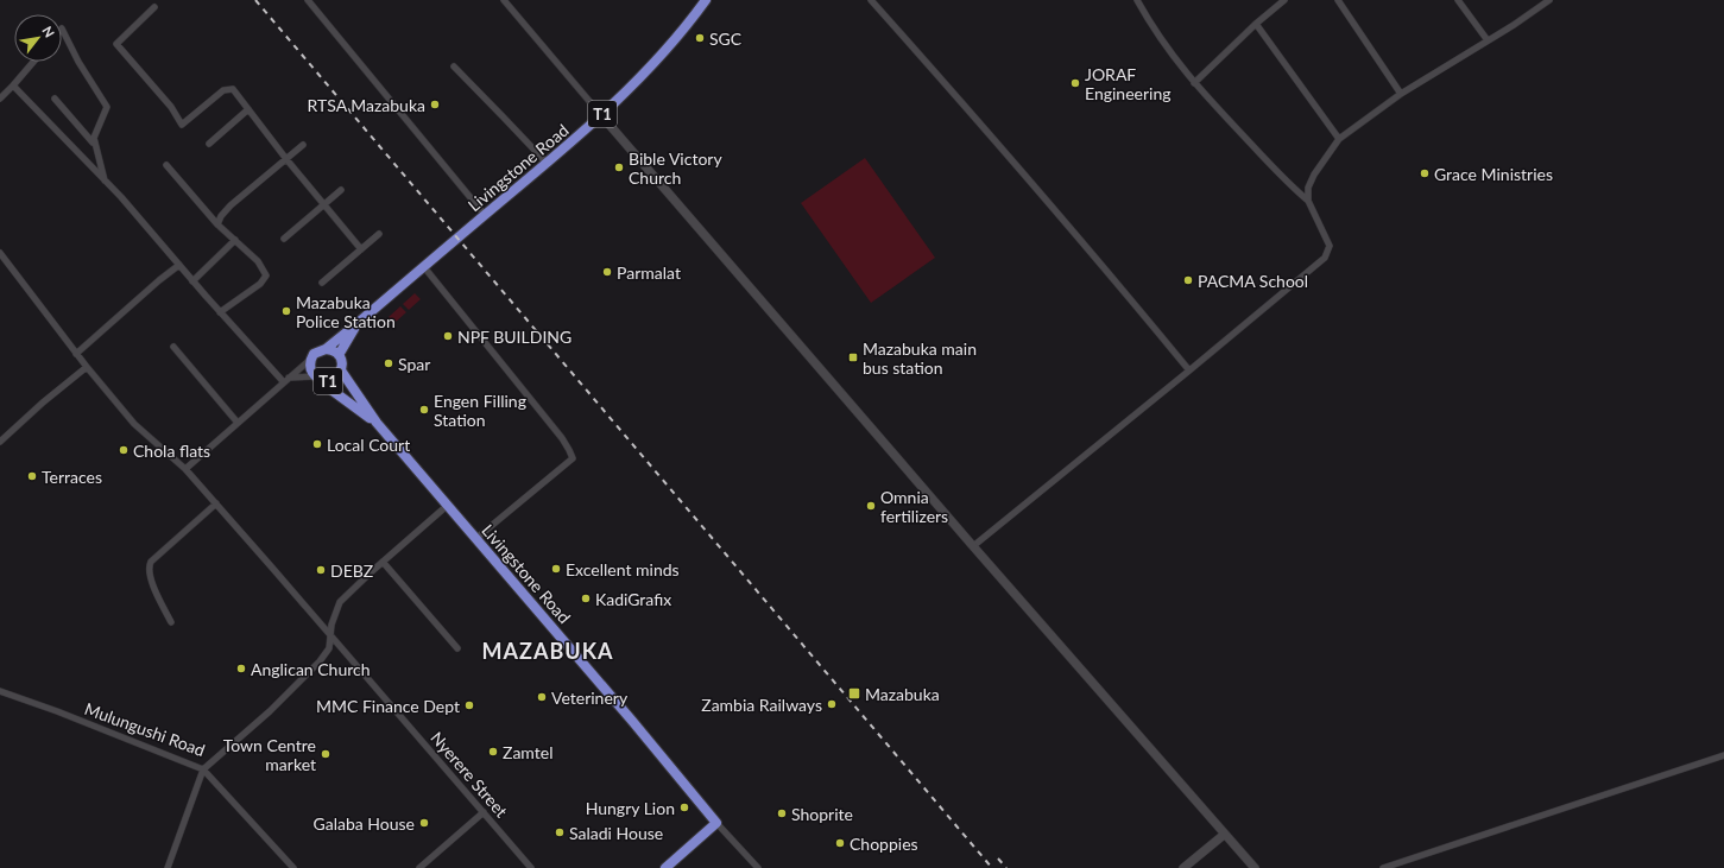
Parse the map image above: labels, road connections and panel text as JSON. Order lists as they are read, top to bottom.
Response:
{
  "streets": {
    "highway": ["T1", "Livingstone Road"],
    "street": ["Mulungushi Road", "Nyerere Street"]
  },
  "crossings": [
    ["T1", "Livingstone Road"],
    ["Livingstone Road", "Mulungushi Road"],
    ["Mulungushi Road", "Nyerere Street"]
  ],
  "districts": ["MAZABUKA"],
  "places": {
    "other": [
      "SGC",
      "JORAF Engineering",
      "RTSA Mazabuka",
      "Bible Victory Church",
      "Grace Ministries",
      "Parmalat",
      "PACMA School",
      "Mazabuka Police Station",
      "NPF BUILDING",
      "Spar",
      "Engen Filling Station",
      "Local Court",
      "Chola flats",
      "Terraces",
      "Omnia fertilizers",
      "Excellent minds",
      "DEBZ",
      "KadiGrafix",
      "Anglican Church",
      "Veterinery",
      "Zambia Railways",
      "MMC Finance Dept",
      "Zamtel",
      "Town Centre market",
      "Hungry Lion",
      "Shoprite",
      "Galaba House",
      "Saladi House",
      "Choppies"
    ],
    "transit": ["Mazabuka main bus station", "Mazabuka"]
  },
  "north": "top right"
}
